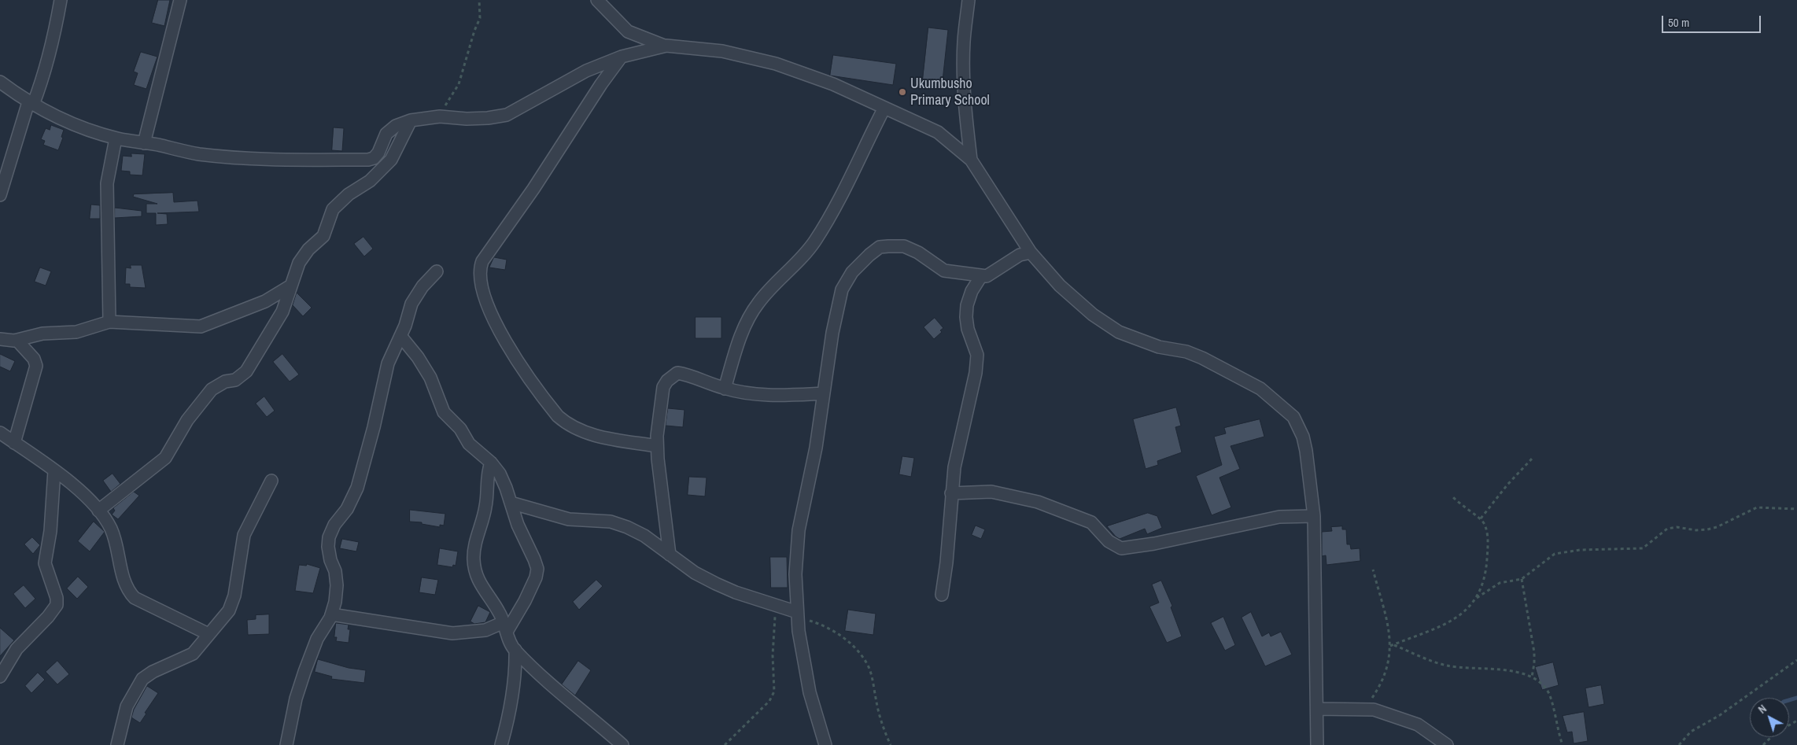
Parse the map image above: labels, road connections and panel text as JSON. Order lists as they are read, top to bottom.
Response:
{
  "places": ["Ukumbusho Primary School"],
  "scale_bar": "50 m",
  "north": "top left"
}
